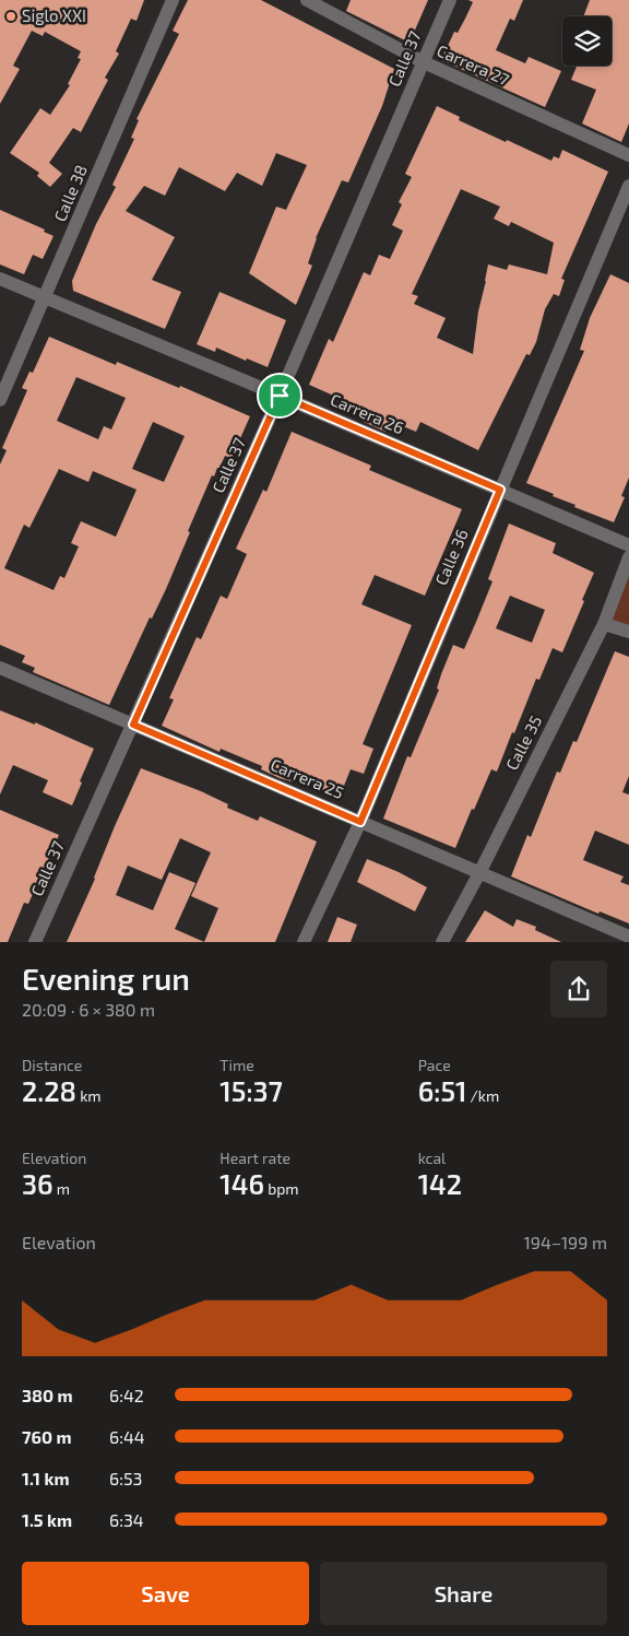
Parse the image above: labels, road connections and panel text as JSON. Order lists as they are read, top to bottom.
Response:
{
  "streets": {
    "street": [
      "Calle 37",
      "Carrera 27",
      "Calle 38",
      "Carrera 26",
      "Calle 36",
      "Calle 35",
      "Carrera 25"
    ]
  },
  "crossings": [
    ["Calle 37", "Carrera 27"],
    ["Calle 37", "Carrera 26"],
    ["Calle 37", "Carrera 25"],
    ["Calle 38", "Carrera 26"],
    ["Carrera 26", "Calle 36"],
    ["Calle 36", "Carrera 25"],
    ["Calle 35", "Carrera 25"]
  ],
  "places": ["Siglo XXI"],
  "page": {
    "heading": ["Evening run", "20:09 · 6 × 380 m"],
    "stats": [
      ["Distance", "2.28 km"],
      ["Time", "15:37"],
      ["Pace", "6:51 /km"],
      ["Elevation", "36 m"],
      ["Heart rate", "146 bpm"],
      ["kcal", "142"]
    ],
    "chart": ["Elevation", "194–199 m"],
    "list": [
      {
        "name": "380 m",
        "note": "6:42"
      },
      {
        "name": "760 m",
        "note": "6:44"
      },
      {
        "name": "1.1 km",
        "note": "6:53"
      },
      {
        "name": "1.5 km",
        "note": "6:34"
      }
    ],
    "buttons": ["Save", "Share"]
  }
}
